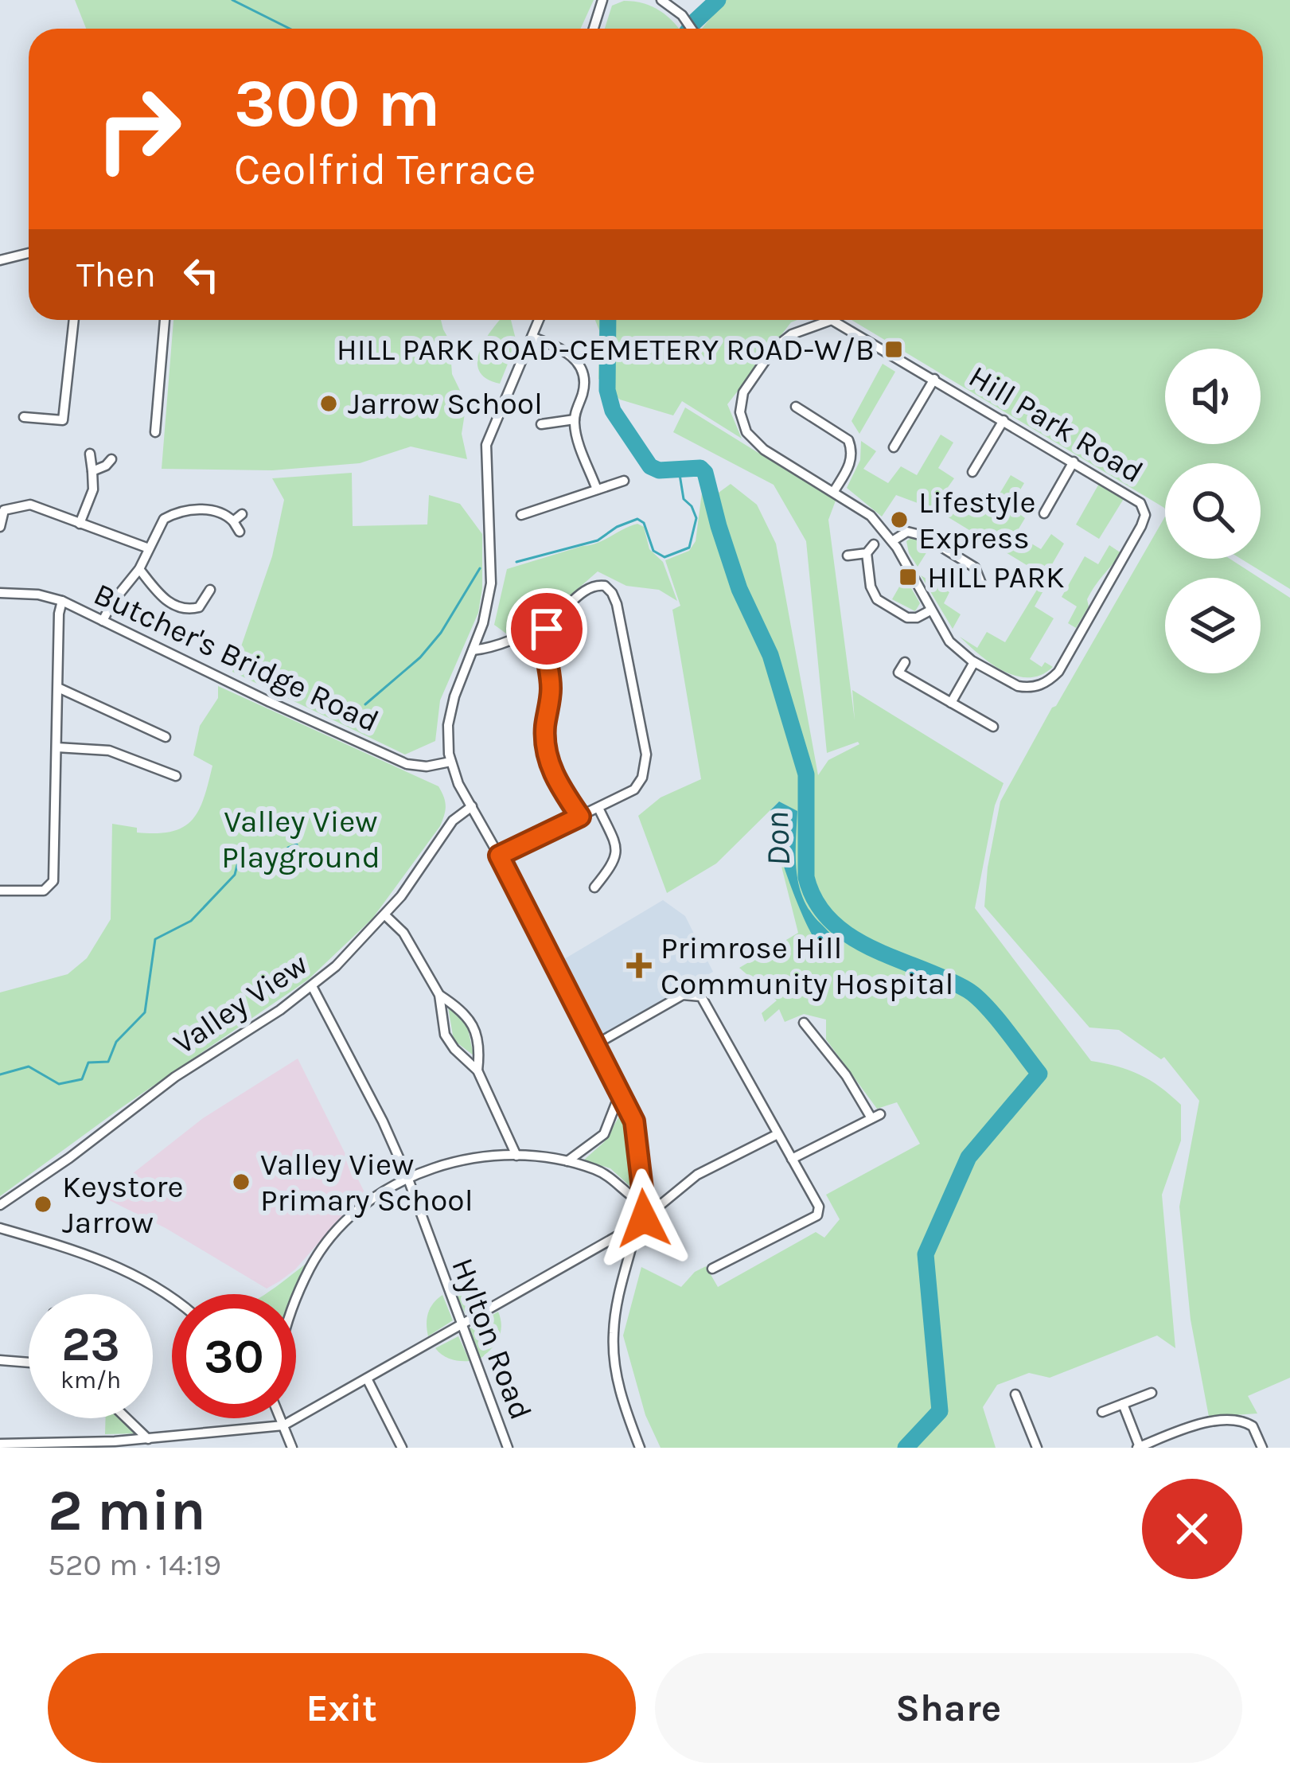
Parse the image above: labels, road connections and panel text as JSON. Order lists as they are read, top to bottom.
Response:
{
  "streets": {
    "street": [
      "Hill Park Road",
      "Butcher's Bridge Road",
      "Valley View",
      "Hylton Road"
    ]
  },
  "crossings": [
    ["Valley View", "Hylton Road"]
  ],
  "water": ["Don"],
  "parks": ["Valley View Playground"],
  "places": {
    "transit": ["HILL PARK ROAD-CEMETERY ROAD-W/B", "HILL PARK"],
    "other": [
      "Jarrow School",
      "Lifestyle Express",
      "Valley View Primary School",
      "Keystore Jarrow"
    ],
    "health": ["Primrose Hill Community Hospital"]
  },
  "page": {
    "turn": ["300 m", "Ceolfrid Terrace"],
    "then": "Then",
    "speed": "23 km/h",
    "limit": "30",
    "heading": ["2 min", "520 m · 14:19"],
    "buttons": ["Exit", "Share"]
  }
}
